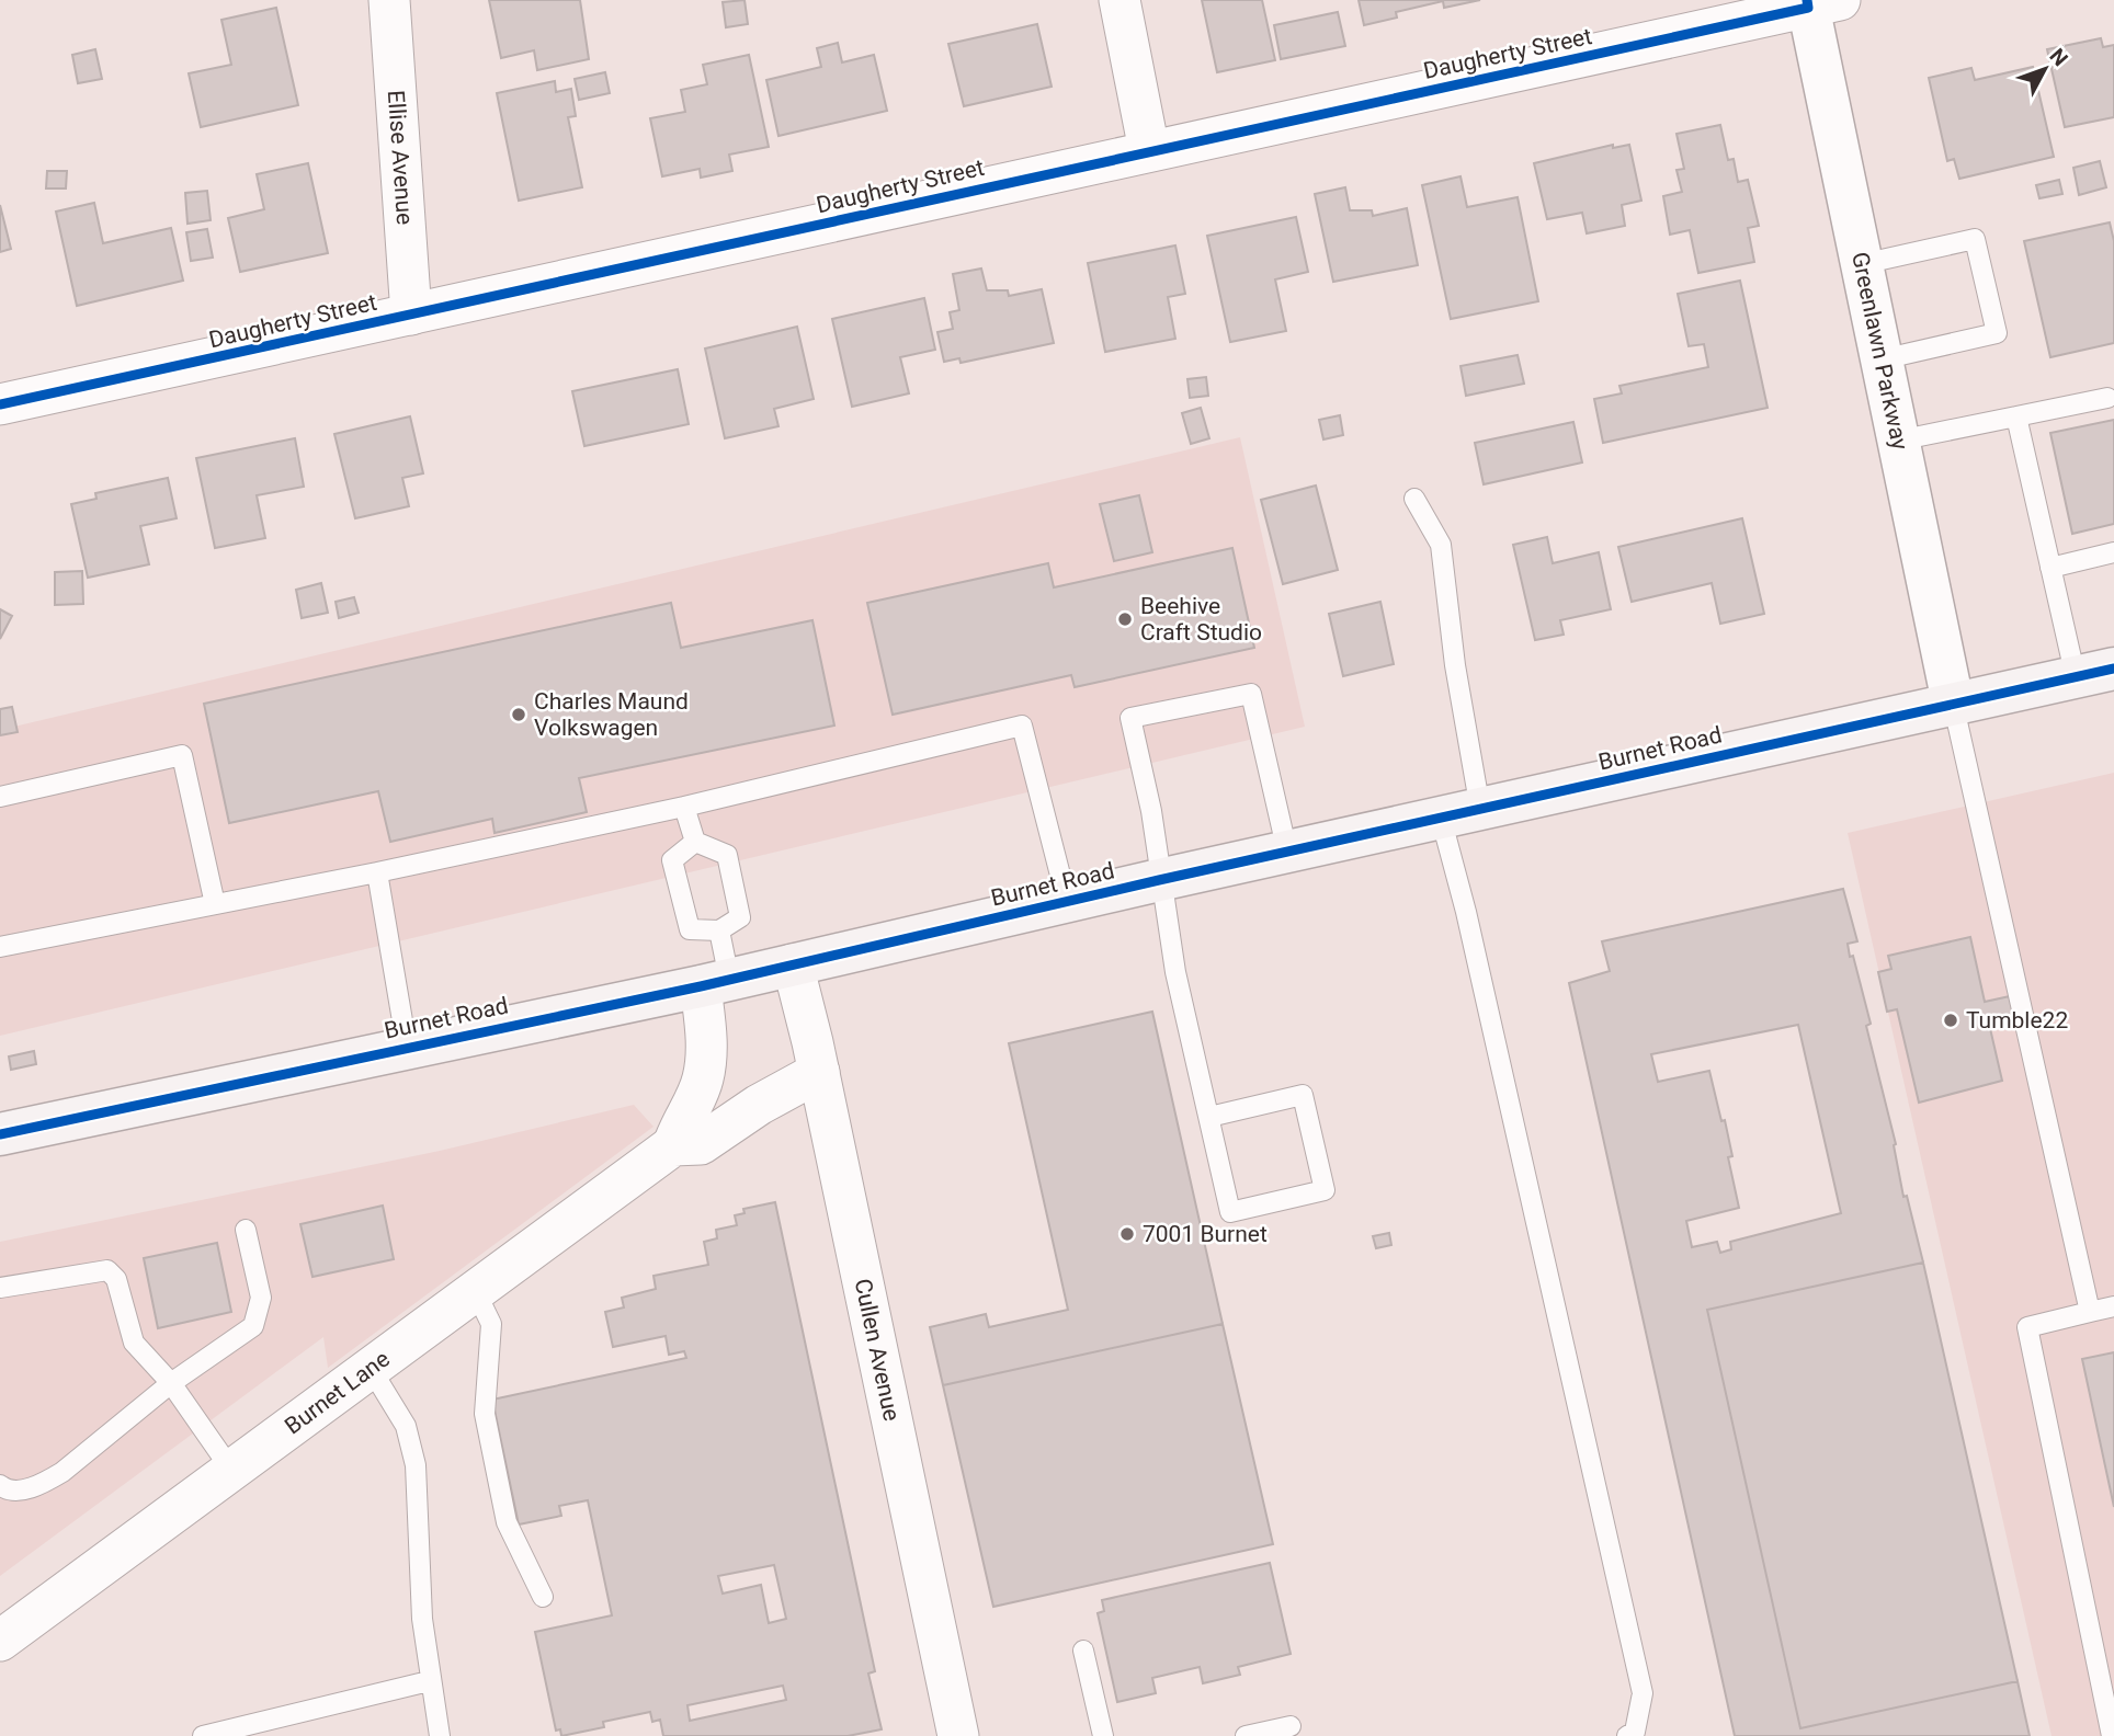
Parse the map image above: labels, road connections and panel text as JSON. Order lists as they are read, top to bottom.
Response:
{
  "streets": {
    "main road": ["Burnet Road"],
    "street": [
      "Daugherty Street",
      "Ellise Avenue",
      "Greenlawn Parkway",
      "Cullen Avenue",
      "Burnet Lane"
    ]
  },
  "crossings": [
    ["Daugherty Street", "Ellise Avenue"],
    ["Daugherty Street", "Greenlawn Parkway"],
    ["Greenlawn Parkway", "Burnet Road"],
    ["Burnet Road", "Cullen Avenue"],
    ["Cullen Avenue", "Burnet Lane"]
  ],
  "places": [
    "Beehive Craft Studio",
    "Charles Maund Volkswagen",
    "Tumble22",
    "7001 Burnet"
  ],
  "north": "top right"
}
